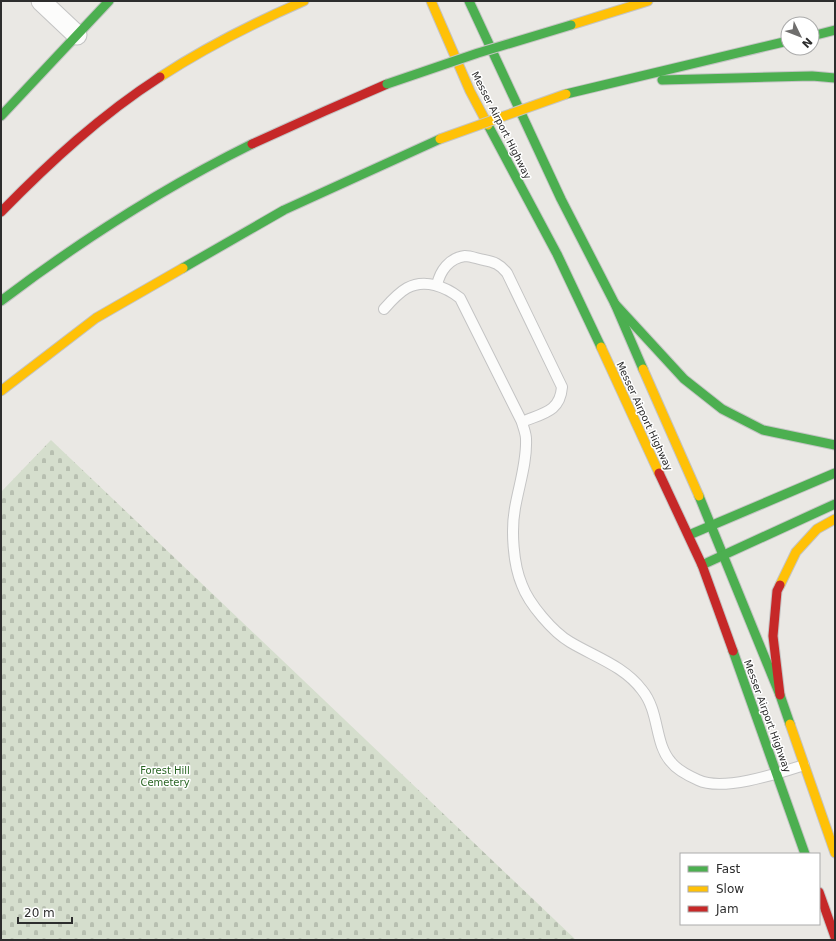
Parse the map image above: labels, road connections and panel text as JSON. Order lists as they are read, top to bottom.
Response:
{
  "streets": {
    "main road": ["Messer Airport Highway"]
  },
  "parks": ["Forest Hill Cemetery"],
  "legend": ["Fast", "Slow", "Jam"],
  "scale_bar": "20 m",
  "north": "bottom right"
}
